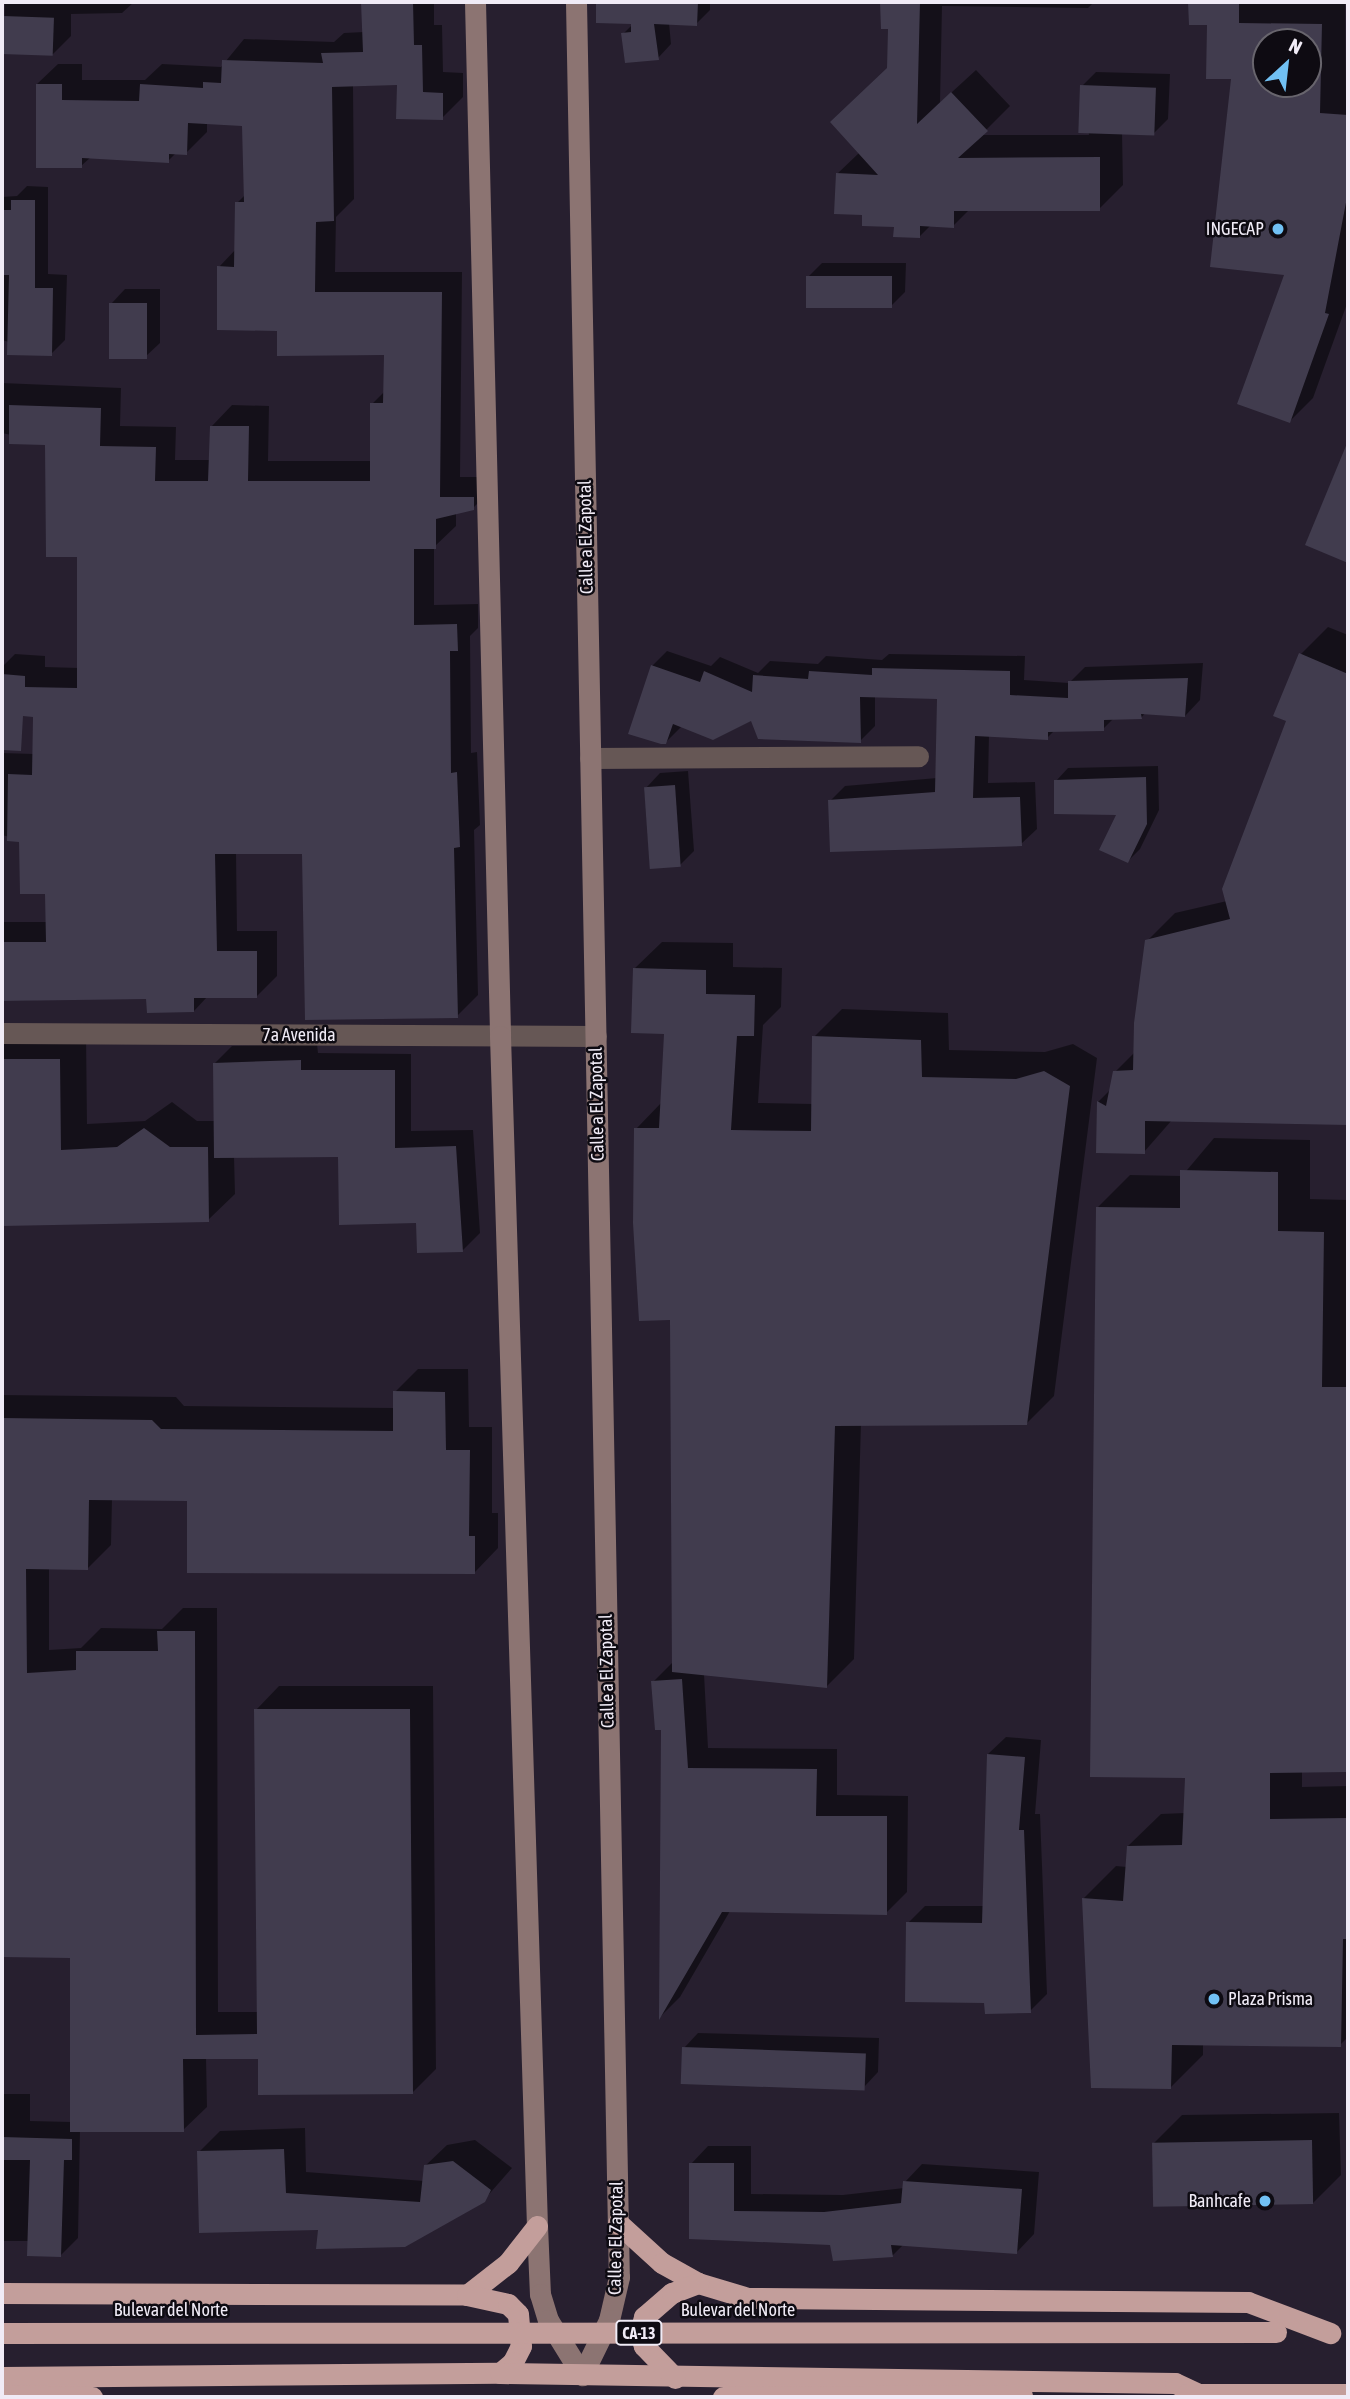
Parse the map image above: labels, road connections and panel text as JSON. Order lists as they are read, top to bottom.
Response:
{
  "streets": {
    "highway": ["Bulevar del Norte", "CA-13"],
    "street": ["Calle a El Zapotal", "7a Avenida"]
  },
  "crossings": [
    ["Calle a El Zapotal", "7a Avenida"]
  ],
  "places": ["INGECAP", "Plaza Prisma", "Banhcafe"],
  "north": "top right"
}
